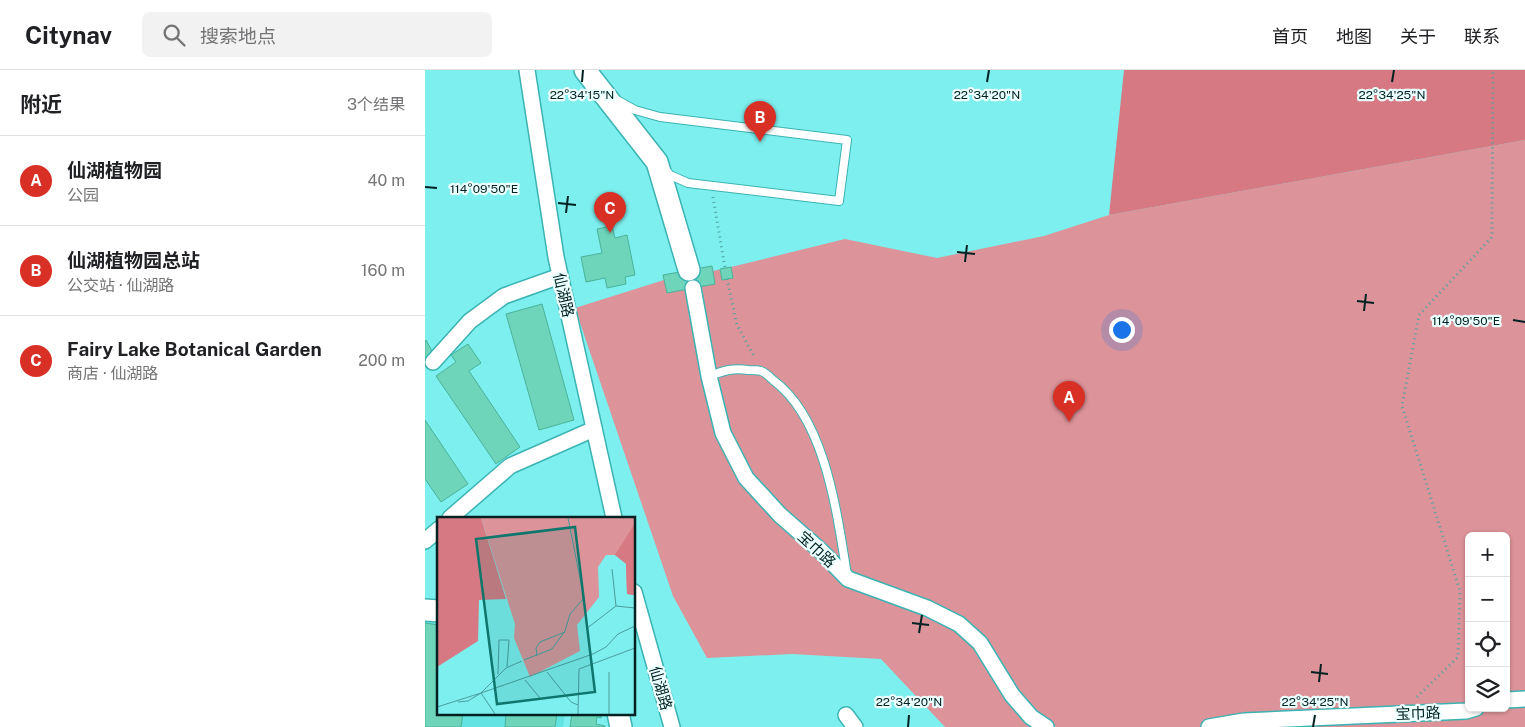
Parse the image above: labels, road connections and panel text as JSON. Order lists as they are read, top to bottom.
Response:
{
  "streets": {
    "street": ["仙湖路", "宝巾路"]
  },
  "page": {
    "header": "Citynav",
    "search": "搜索地点",
    "nav": [
      "首页",
      "地图",
      "关于",
      "联系"
    ],
    "heading": ["附近", "3个结果"],
    "pins": ["B", "C", "A"],
    "list": [
      {
        "mark": "A",
        "name": "仙湖植物园",
        "note": "公园",
        "value": "40 m"
      },
      {
        "mark": "B",
        "name": "仙湖植物园总站",
        "note": "公交站 · 仙湖路",
        "value": "160 m"
      },
      {
        "mark": "C",
        "name": "Fairy Lake Botanical Garden",
        "note": "商店 · 仙湖路",
        "value": "200 m"
      }
    ],
    "map_buttons": ["+", "−"]
  },
  "coordinates": [
    "22°34'15\"N",
    "22°34'20\"N",
    "22°34'25\"N",
    "114°09'50\"E"
  ]
}
